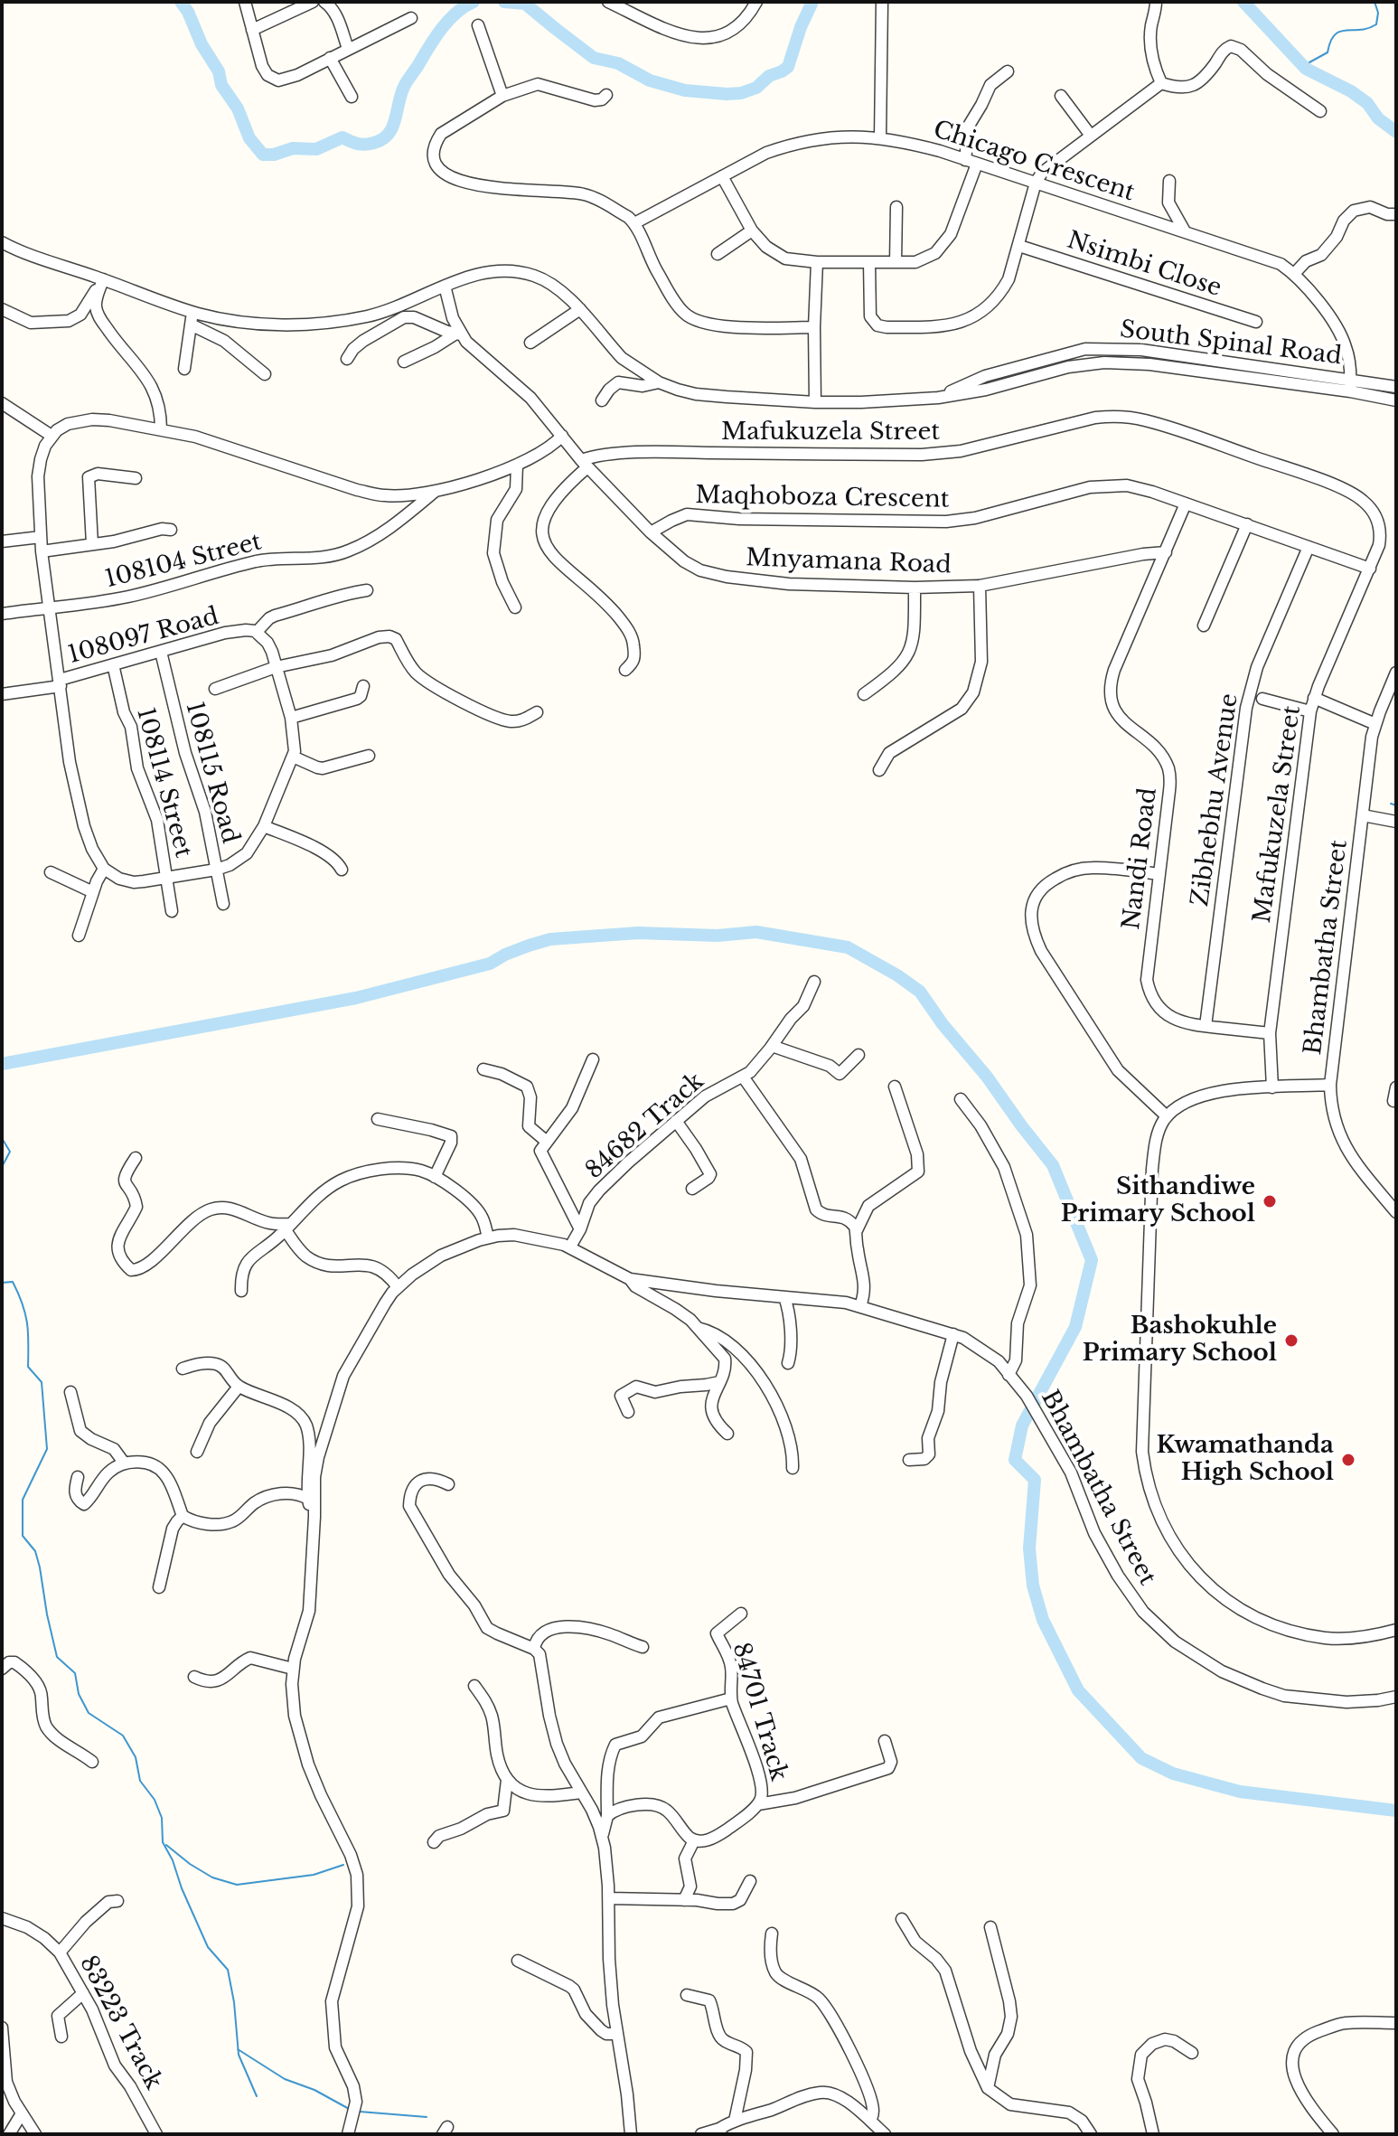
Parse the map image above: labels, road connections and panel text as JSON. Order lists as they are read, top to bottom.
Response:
{
  "streets": {
    "street": [
      "Chicago Crescent",
      "Nsimbi Close",
      "South Spinal Road",
      "Mafukuzela Street",
      "Maqhoboza Crescent",
      "108104 Street",
      "Mnyamana Road",
      "108097 Road",
      "108115 Road",
      "108114 Street",
      "Zibhebhu Avenue",
      "Nandi Road",
      "Bhambatha Street",
      "84682 Track",
      "84701 Track",
      "83223 Track"
    ]
  },
  "crossings": [
    ["Chicago Crescent", "South Spinal Road"],
    ["South Spinal Road", "Mnyamana Road"],
    ["Mafukuzela Street", "Maqhoboza Crescent"],
    ["Mafukuzela Street", "Mnyamana Road"],
    ["Mafukuzela Street", "Nandi Road"],
    ["Maqhoboza Crescent", "Mnyamana Road"],
    ["Maqhoboza Crescent", "Zibhebhu Avenue"],
    ["Maqhoboza Crescent", "Nandi Road"],
    ["108104 Street", "108097 Road"],
    ["Mnyamana Road", "Nandi Road"],
    ["108097 Road", "108115 Road"],
    ["108097 Road", "108114 Street"],
    ["Zibhebhu Avenue", "Nandi Road"]
  ],
  "places": ["Sithandiwe Primary School", "Bashokuhle Primary School", "Kwamathanda High School"]
}
